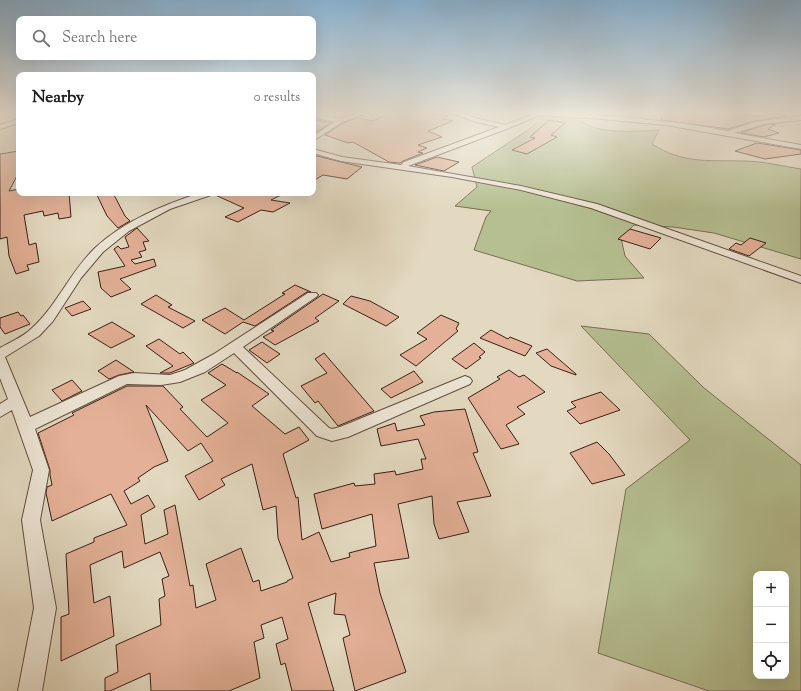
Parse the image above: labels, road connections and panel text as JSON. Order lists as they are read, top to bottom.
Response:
{
  "page": {
    "search": "Search here",
    "heading": ["Nearby", "0 results"],
    "map_buttons": ["+", "−"]
  }
}
